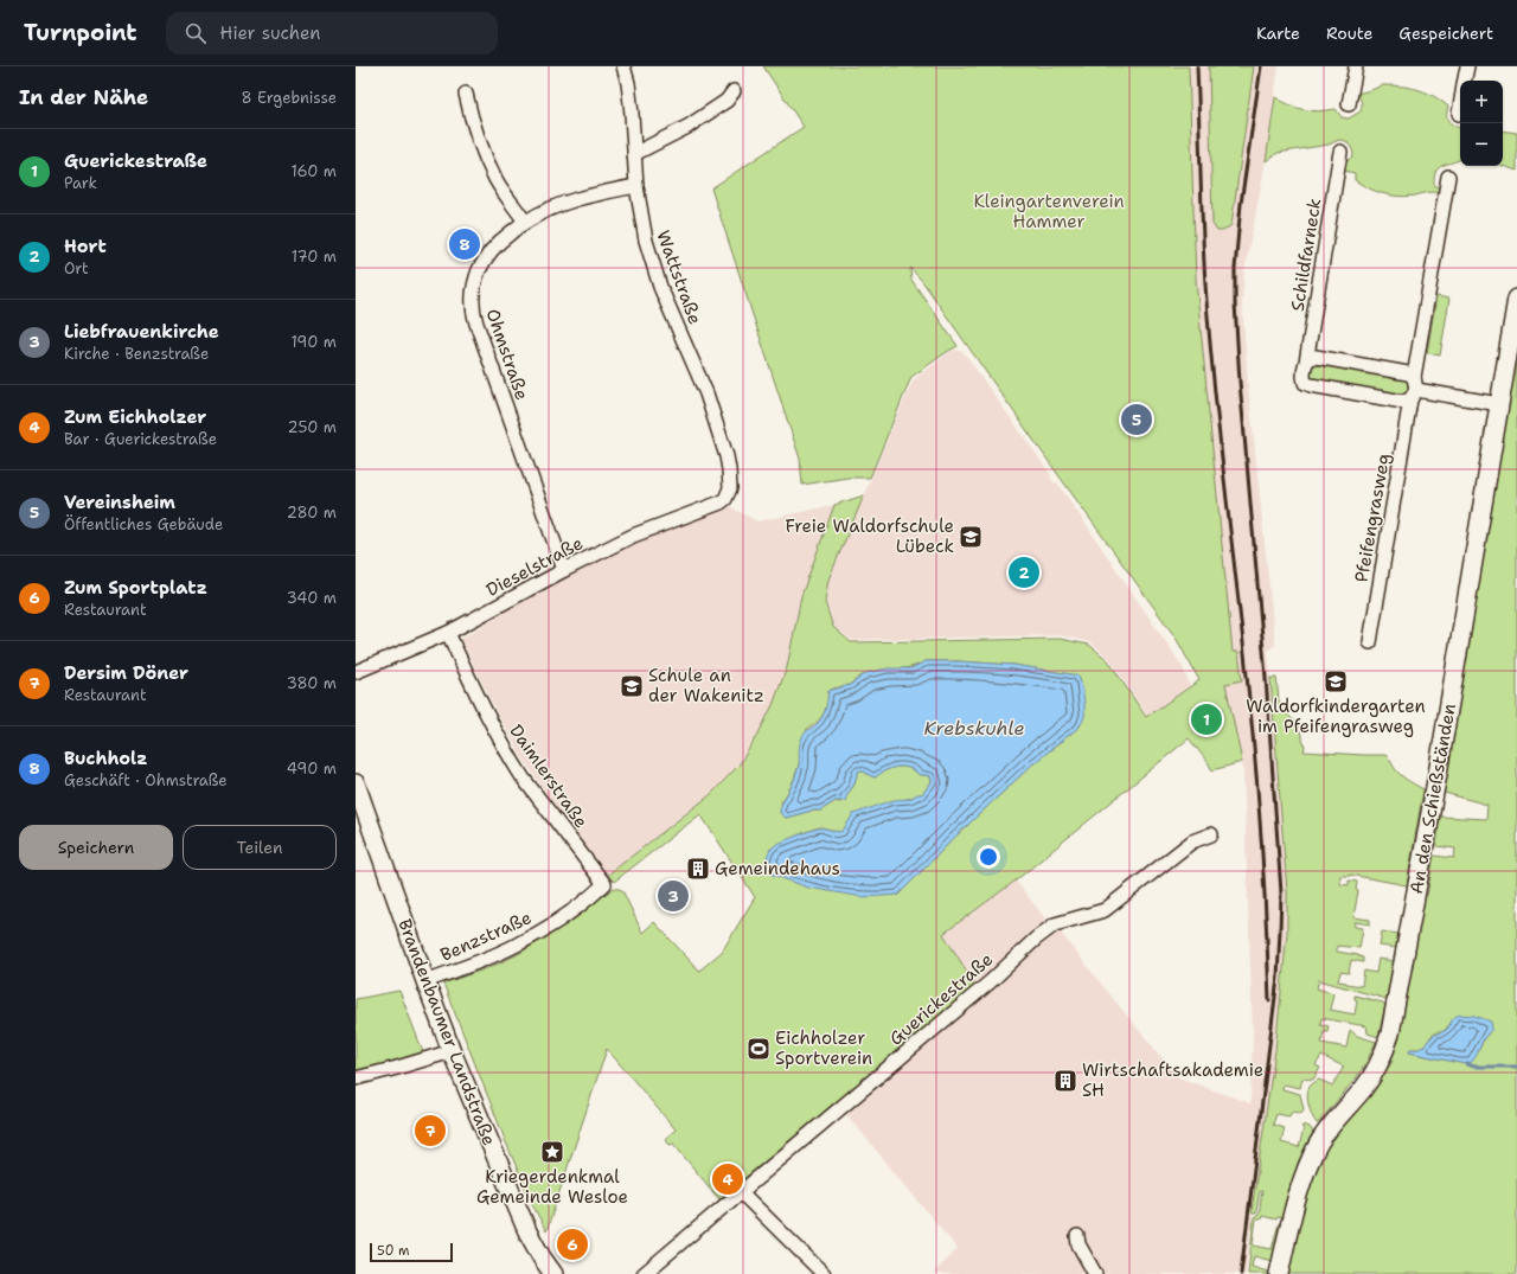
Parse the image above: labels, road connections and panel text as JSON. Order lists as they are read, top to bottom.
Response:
{
  "streets": {
    "street": [
      "Schildfarneck",
      "Wattstraße",
      "Ohmstraße",
      "Pfeifengrasweg",
      "Dieselstraße",
      "Daimlerstraße",
      "An den Schießständen",
      "Benzstraße",
      "Guerickestraße",
      "Brandenbaumer Landstraße"
    ]
  },
  "crossings": [
    ["Schildfarneck", "Pfeifengrasweg"],
    ["Schildfarneck", "An den Schießständen"],
    ["Wattstraße", "Ohmstraße"],
    ["Wattstraße", "Dieselstraße"],
    ["Ohmstraße", "Dieselstraße"],
    ["Dieselstraße", "Daimlerstraße"],
    ["Daimlerstraße", "Benzstraße"],
    ["Benzstraße", "Brandenbaumer Landstraße"]
  ],
  "water": ["Krebskuhle"],
  "parks": ["Kleingartenverein Hammer"],
  "places": {
    "school or university": ["Freie Waldorfschule Lübeck", "Waldorfkindergarten im Pfeifengrasweg", "Schule an der Wakenitz"],
    "building": ["Gemeindehaus", "Wirtschaftsakademie SH"],
    "sports": ["Eichholzer Sportverein"],
    "place": ["Kriegerdenkmal Gemeinde Wesloe"]
  },
  "scale_bar": "50 m",
  "page": {
    "header": "Turnpoint",
    "search": "Hier suchen",
    "nav": ["Karte", "Route", "Gespeichert"],
    "heading": ["In der Nähe", "8 Ergebnisse"],
    "map_buttons": ["+", "−"],
    "list": [
      {
        "mark": "1",
        "name": "Guerickestraße",
        "note": "Park",
        "value": "160 m"
      },
      {
        "mark": "2",
        "name": "Hort",
        "note": "Ort",
        "value": "170 m"
      },
      {
        "mark": "3",
        "name": "Liebfrauenkirche",
        "note": "Kirche · Benzstraße",
        "value": "190 m"
      },
      {
        "mark": "4",
        "name": "Zum Eichholzer",
        "note": "Bar · Guerickestraße",
        "value": "250 m"
      },
      {
        "mark": "5",
        "name": "Vereinsheim",
        "note": "Öffentliches Gebäude",
        "value": "280 m"
      },
      {
        "mark": "6",
        "name": "Zum Sportplatz",
        "note": "Restaurant",
        "value": "340 m"
      },
      {
        "mark": "7",
        "name": "Dersim Döner",
        "note": "Restaurant",
        "value": "380 m"
      },
      {
        "mark": "8",
        "name": "Buchholz",
        "note": "Geschäft · Ohmstraße",
        "value": "490 m"
      }
    ],
    "pins": [
      "8",
      "5",
      "2",
      "1",
      "3",
      "7",
      "4",
      "6"
    ],
    "buttons": ["Speichern", "Teilen"],
    "scale": "50 m"
  }
}
